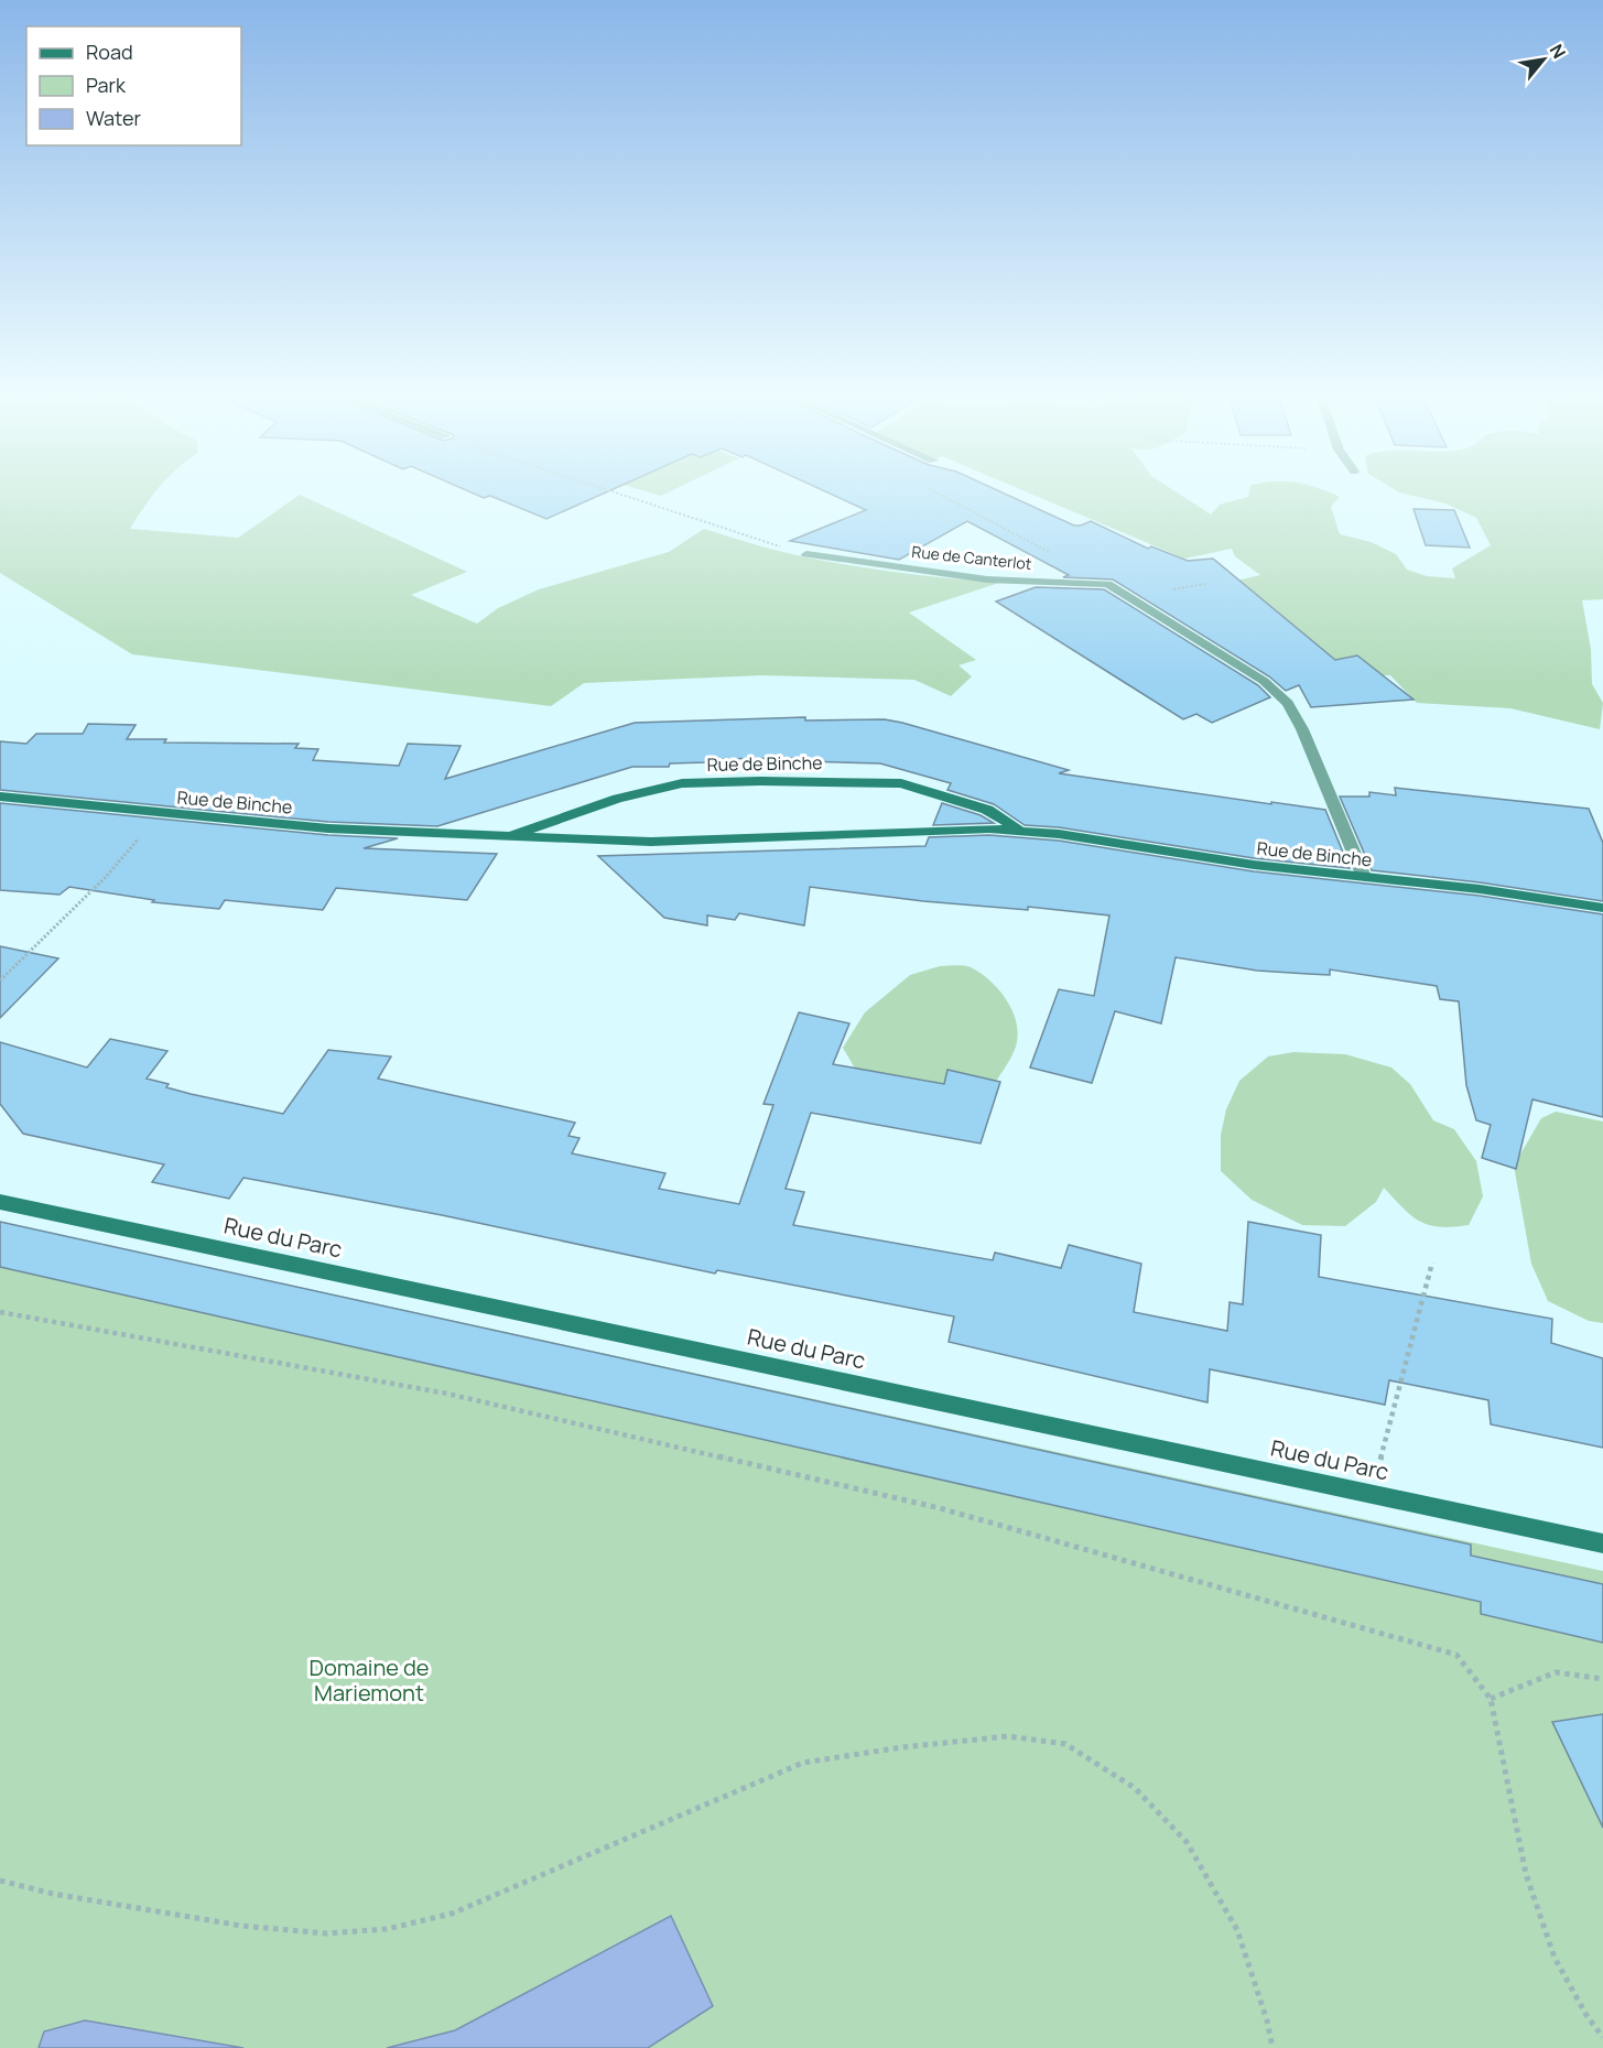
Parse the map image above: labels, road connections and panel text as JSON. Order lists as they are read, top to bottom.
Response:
{
  "streets": {
    "street": ["Rue de Canterlot", "Rue de Binche", "Rue du Parc"]
  },
  "crossings": [
    ["Rue de Canterlot", "Rue de Binche"]
  ],
  "parks": ["Domaine de Mariemont"],
  "legend": ["Road", "Park", "Water"],
  "north": "top right"
}
